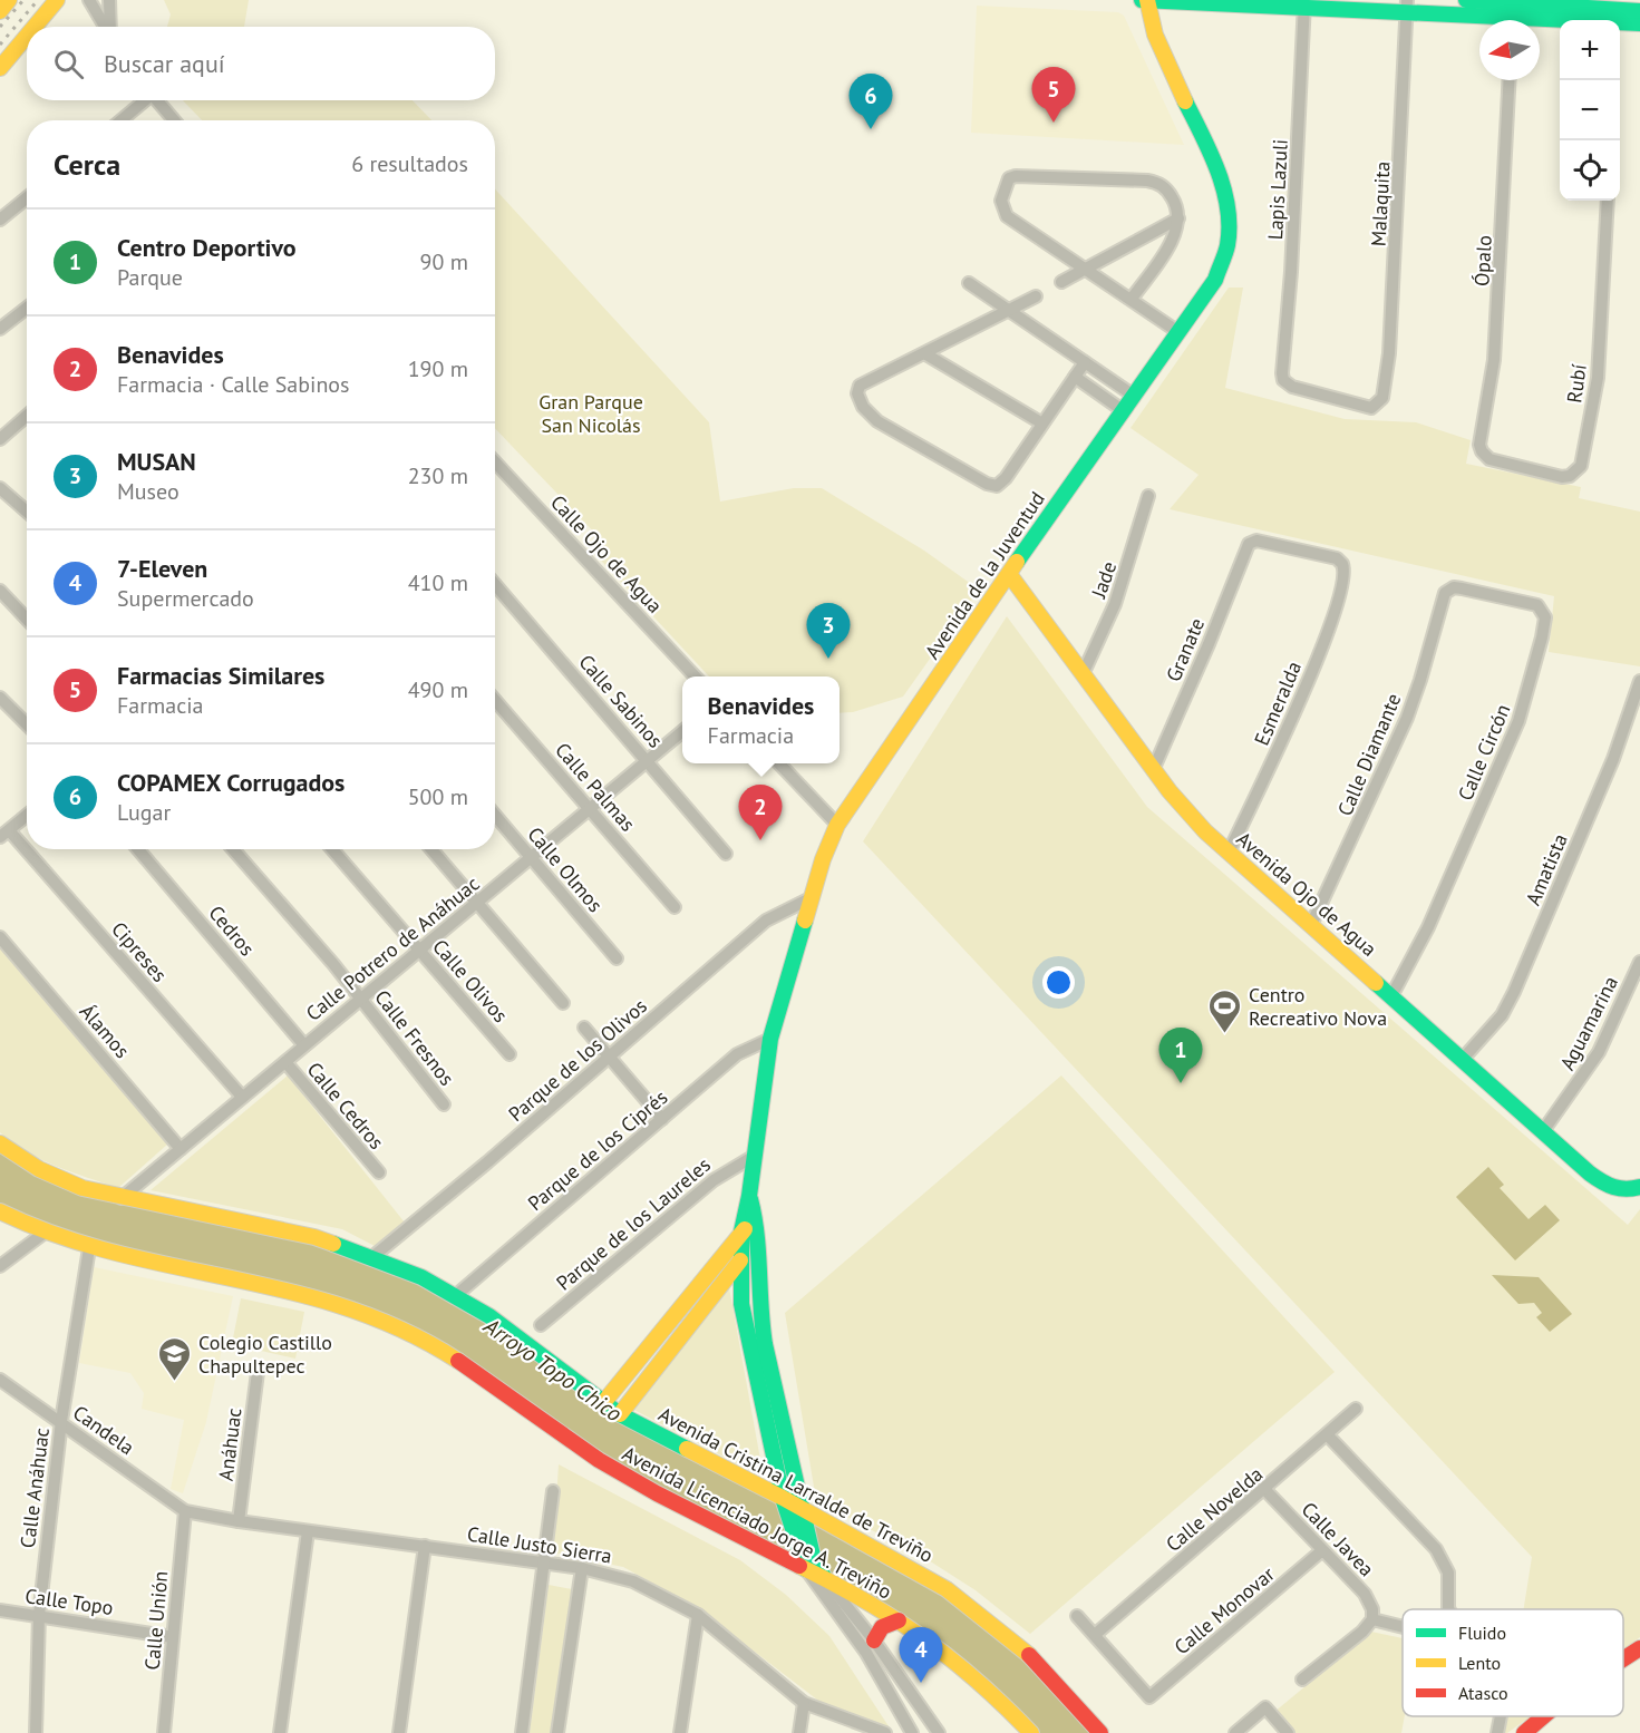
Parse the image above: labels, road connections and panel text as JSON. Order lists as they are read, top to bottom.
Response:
{
  "streets": {
    "street": [
      "Lapis Lazuli",
      "Malaquita",
      "Ópalo",
      "Rubí",
      "Calle Ojo de Agua",
      "Avenida de la Juventud",
      "Jade",
      "Granate",
      "Calle Sabinos",
      "Esmeralda",
      "Calle Circón",
      "Calle Diamante",
      "Calle Palmas",
      "Calle Olmos",
      "Amatista",
      "Avenida Ojo de Agua",
      "Cedros",
      "Calle Potrero de Anáhuac",
      "Cipreses",
      "Calle Olivos",
      "Aguamarina",
      "Álamos",
      "Calle Fresnos",
      "Parque de los Olivos",
      "Calle Cedros",
      "Parque de los Ciprés",
      "Parque de los Laureles",
      "Candela",
      "Anáhuac",
      "Avenida Cristina Larralde de Treviño",
      "Calle Anáhuac",
      "Calle Novelda",
      "Avenida Licenciado Jorge A. Treviño",
      "Calle Javea",
      "Calle Justo Sierra",
      "Calle Topo",
      "Calle Monovar",
      "Calle Unión"
    ]
  },
  "crossings": [
    ["Lapis Lazuli", "Malaquita"],
    ["Ópalo", "Rubí"],
    ["Avenida de la Juventud", "Avenida Ojo de Agua"],
    ["Avenida de la Juventud", "Parque de los Olivos"],
    ["Avenida de la Juventud", "Parque de los Ciprés"],
    ["Avenida de la Juventud", "Parque de los Laureles"],
    ["Avenida de la Juventud", "Avenida Cristina Larralde de Treviño"],
    ["Avenida de la Juventud", "Avenida Licenciado Jorge A. Treviño"],
    ["Jade", "Avenida Ojo de Agua"],
    ["Granate", "Esmeralda"],
    ["Granate", "Avenida Ojo de Agua"],
    ["Calle Sabinos", "Calle Potrero de Anáhuac"],
    ["Esmeralda", "Avenida Ojo de Agua"],
    ["Calle Circón", "Calle Diamante"],
    ["Calle Circón", "Avenida Ojo de Agua"],
    ["Calle Diamante", "Avenida Ojo de Agua"],
    ["Calle Palmas", "Calle Potrero de Anáhuac"],
    ["Calle Olmos", "Calle Potrero de Anáhuac"],
    ["Amatista", "Avenida Ojo de Agua"],
    ["Avenida Ojo de Agua", "Aguamarina"],
    ["Cedros", "Calle Potrero de Anáhuac"],
    ["Calle Potrero de Anáhuac", "Cipreses"],
    ["Calle Potrero de Anáhuac", "Calle Olivos"],
    ["Calle Potrero de Anáhuac", "Álamos"],
    ["Calle Potrero de Anáhuac", "Calle Fresnos"],
    ["Calle Potrero de Anáhuac", "Calle Cedros"],
    ["Calle Potrero de Anáhuac", "Avenida Cristina Larralde de Treviño"],
    ["Parque de los Olivos", "Avenida Cristina Larralde de Treviño"],
    ["Parque de los Ciprés", "Avenida Cristina Larralde de Treviño"],
    ["Candela", "Calle Anáhuac"],
    ["Candela", "Calle Justo Sierra"],
    ["Candela", "Calle Unión"],
    ["Anáhuac", "Calle Justo Sierra"],
    ["Calle Anáhuac", "Avenida Licenciado Jorge A. Treviño"],
    ["Calle Anáhuac", "Calle Topo"],
    ["Calle Novelda", "Calle Javea"],
    ["Calle Novelda", "Calle Monovar"],
    ["Calle Javea", "Calle Monovar"],
    ["Calle Justo Sierra", "Calle Unión"],
    ["Calle Topo", "Calle Unión"]
  ],
  "water": ["Arroyo Topo Chico"],
  "parks": ["Gran Parque San Nicolás"],
  "places": {
    "sports": ["Centro Recreativo Nova"],
    "school or university": ["Colegio Castillo Chapultepec"]
  },
  "legend": ["Fluido", "Lento", "Atasco"],
  "north": "left",
  "page": {
    "map_buttons": ["+", "−"],
    "search": "Buscar aquí",
    "pins": [
      "5",
      "6",
      "3",
      "2",
      "1",
      "4"
    ],
    "heading": ["Cerca", "6 resultados"],
    "list": [
      {
        "mark": "1",
        "name": "Centro Deportivo",
        "note": "Parque",
        "value": "90 m"
      },
      {
        "mark": "2",
        "name": "Benavides",
        "note": "Farmacia · Calle Sabinos",
        "value": "190 m"
      },
      {
        "mark": "3",
        "name": "MUSAN",
        "note": "Museo",
        "value": "230 m"
      },
      {
        "mark": "4",
        "name": "7-Eleven",
        "note": "Supermercado",
        "value": "410 m"
      },
      {
        "mark": "5",
        "name": "Farmacias Similares",
        "note": "Farmacia",
        "value": "490 m"
      },
      {
        "mark": "6",
        "name": "COPAMEX Corrugados",
        "note": "Lugar",
        "value": "500 m"
      }
    ],
    "popup": ["Benavides", "Farmacia"]
  }
}
